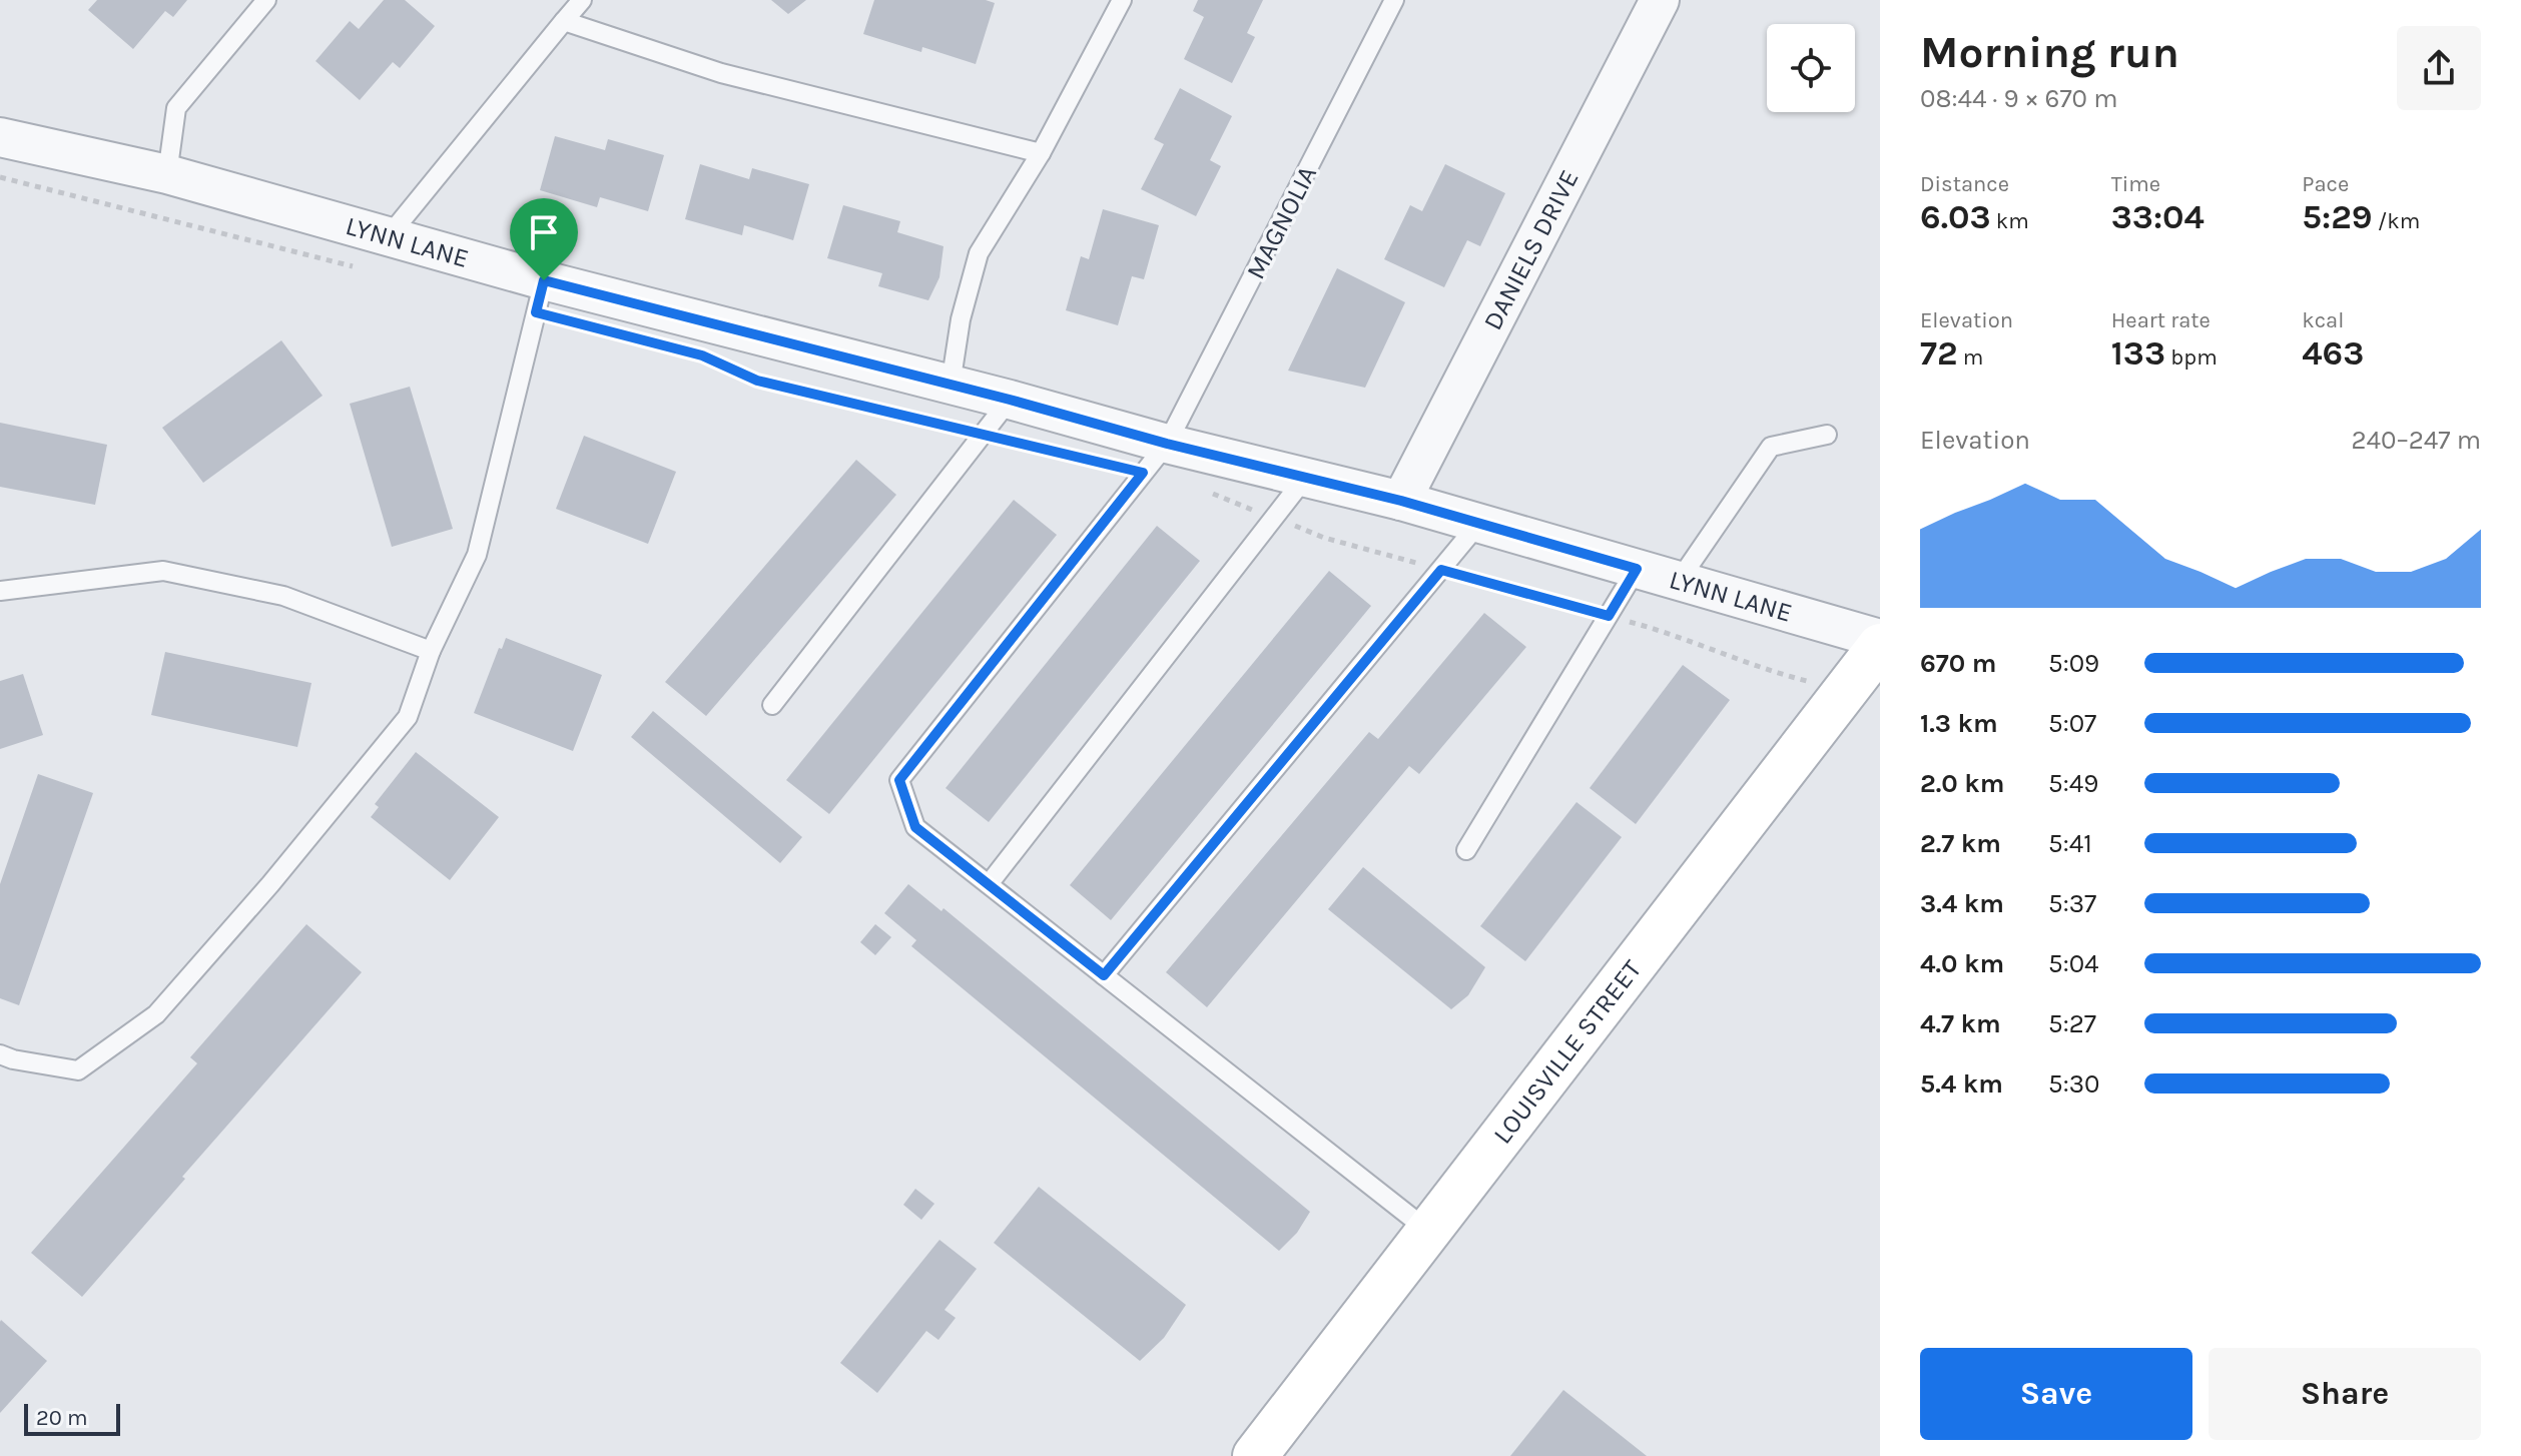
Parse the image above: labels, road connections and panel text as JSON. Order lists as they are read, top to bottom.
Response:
{
  "streets": {
    "main road": ["LOUISVILLE STREET"],
    "street": ["LYNN LANE", "DANIELS DRIVE"],
    "lane": ["MAGNOLIA"]
  },
  "crossings": [
    ["MAGNOLIA", "LYNN LANE"],
    ["LYNN LANE", "DANIELS DRIVE"]
  ],
  "scale_bar": "20 m",
  "page": {
    "heading": ["Morning run", "08:44 · 9 × 670 m"],
    "stats": [
      ["Distance", "6.03 km"],
      ["Time", "33:04"],
      ["Pace", "5:29 /km"],
      ["Elevation", "72 m"],
      ["Heart rate", "133 bpm"],
      ["kcal", "463"]
    ],
    "chart": ["Elevation", "240–247 m"],
    "list": [
      {
        "name": "670 m",
        "note": "5:09"
      },
      {
        "name": "1.3 km",
        "note": "5:07"
      },
      {
        "name": "2.0 km",
        "note": "5:49"
      },
      {
        "name": "2.7 km",
        "note": "5:41"
      },
      {
        "name": "3.4 km",
        "note": "5:37"
      },
      {
        "name": "4.0 km",
        "note": "5:04"
      },
      {
        "name": "4.7 km",
        "note": "5:27"
      },
      {
        "name": "5.4 km",
        "note": "5:30"
      }
    ],
    "buttons": ["Save", "Share"],
    "scale": "20 m"
  }
}
